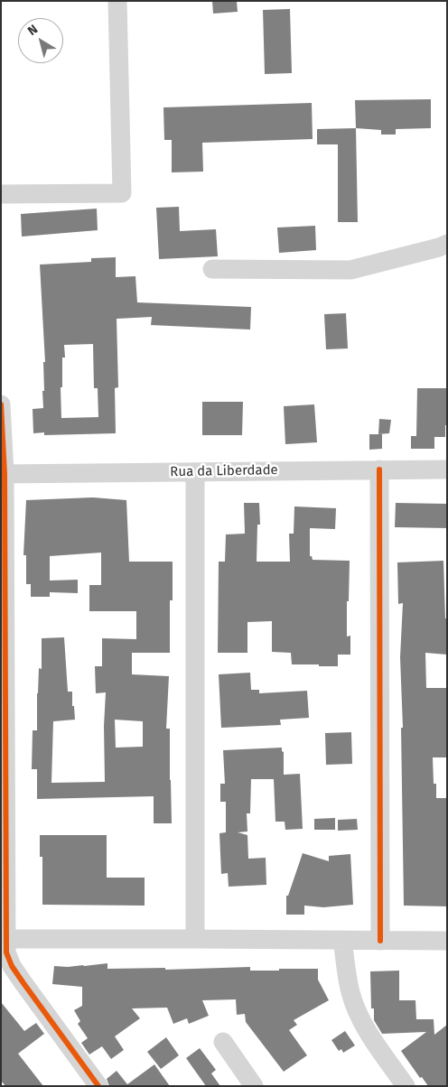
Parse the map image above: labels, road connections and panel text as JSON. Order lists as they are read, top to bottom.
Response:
{
  "streets": {
    "street": ["Rua da Liberdade"]
  },
  "north": "top left"
}
